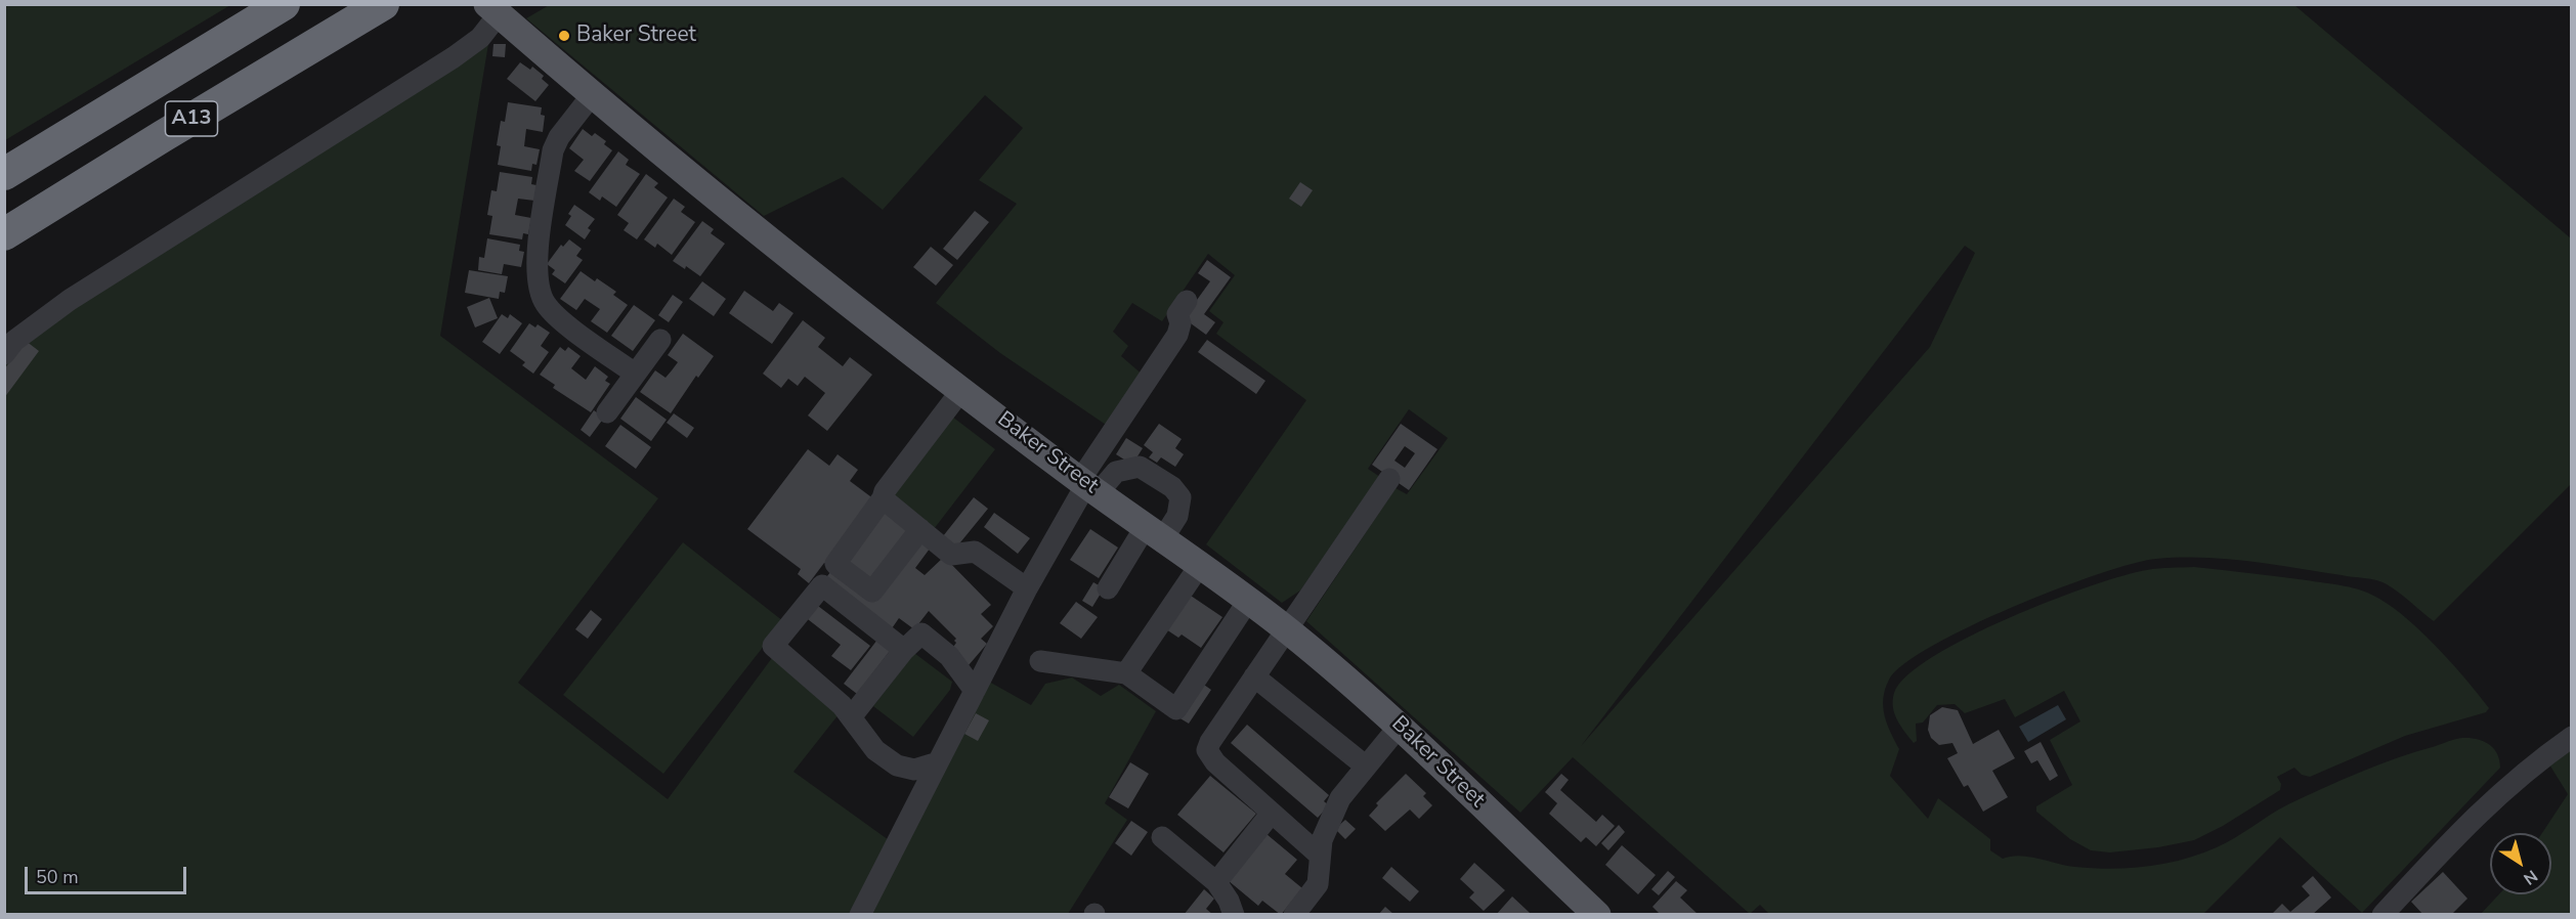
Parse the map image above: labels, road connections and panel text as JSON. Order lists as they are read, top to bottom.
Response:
{
  "streets": {
    "highway": ["A13"],
    "main road": ["Baker Street"]
  },
  "places": ["Baker Street"],
  "scale_bar": "50 m",
  "north": "bottom right"
}
